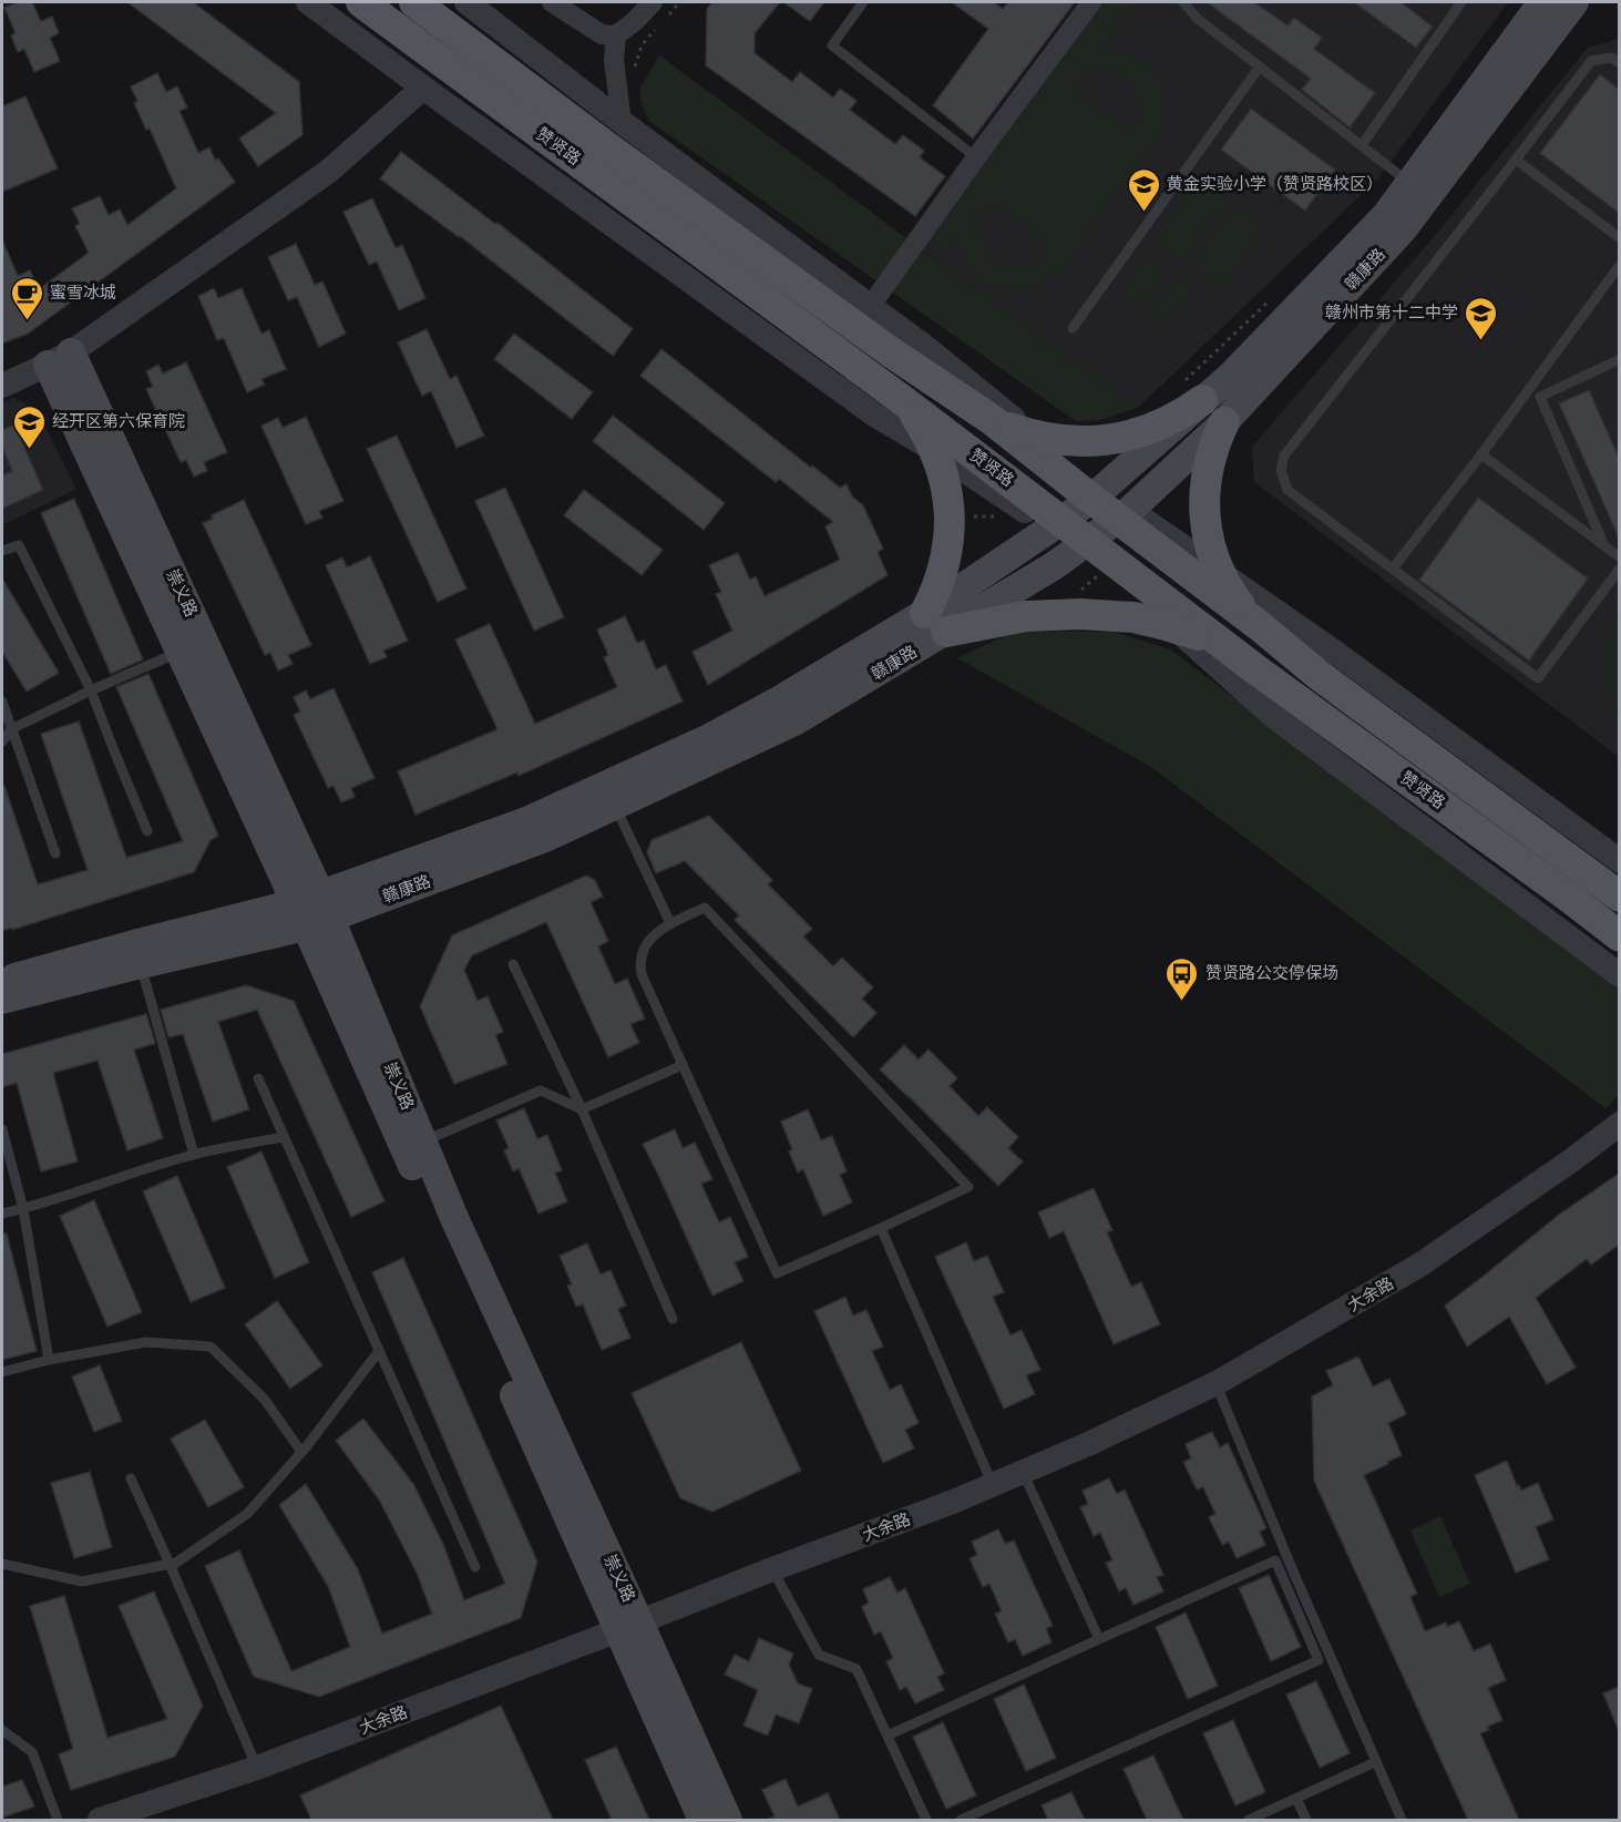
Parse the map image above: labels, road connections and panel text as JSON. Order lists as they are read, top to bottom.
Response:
{
  "streets": {
    "main road": ["赞贤路", "赣康路", "崇义路"],
    "street": ["大余路"]
  },
  "crossings": [
    ["赞贤路", "赣康路"],
    ["赣康路", "崇义路"],
    ["崇义路", "大余路"]
  ],
  "places": {
    "school or university": ["黄金实验小学（赞贤路校区）", "赣州市第十二中学", "经开区第六保育院"],
    "cafe": ["蜜雪冰城"],
    "bus stop": ["赞贤路公交停保场"]
  }
}
